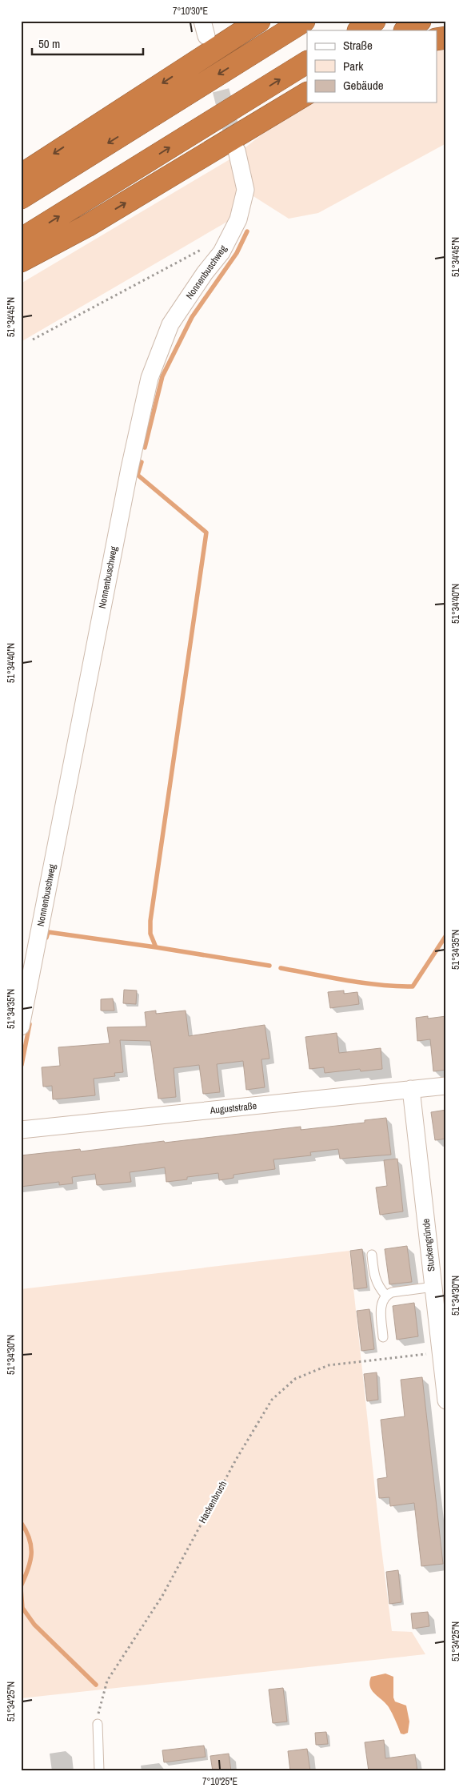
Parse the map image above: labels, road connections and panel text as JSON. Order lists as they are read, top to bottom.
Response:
{
  "streets": {
    "street": ["Nonnenbuschweg", "Auguststraße", "Stuckengründe"],
    "path": ["Hackenbruch"]
  },
  "crossings": [
    ["Auguststraße", "Stuckengründe"],
    ["Stuckengründe", "Hackenbruch"]
  ],
  "legend": ["Straße", "Park", "Gebäude"],
  "scale_bar": "50 m",
  "coordinates": [
    "7°10'30\"E",
    "51°34'45\"N",
    "51°34'40\"N",
    "51°34'35\"N",
    "51°34'30\"N",
    "51°34'25\"N",
    "7°10'25\"E"
  ]
}
